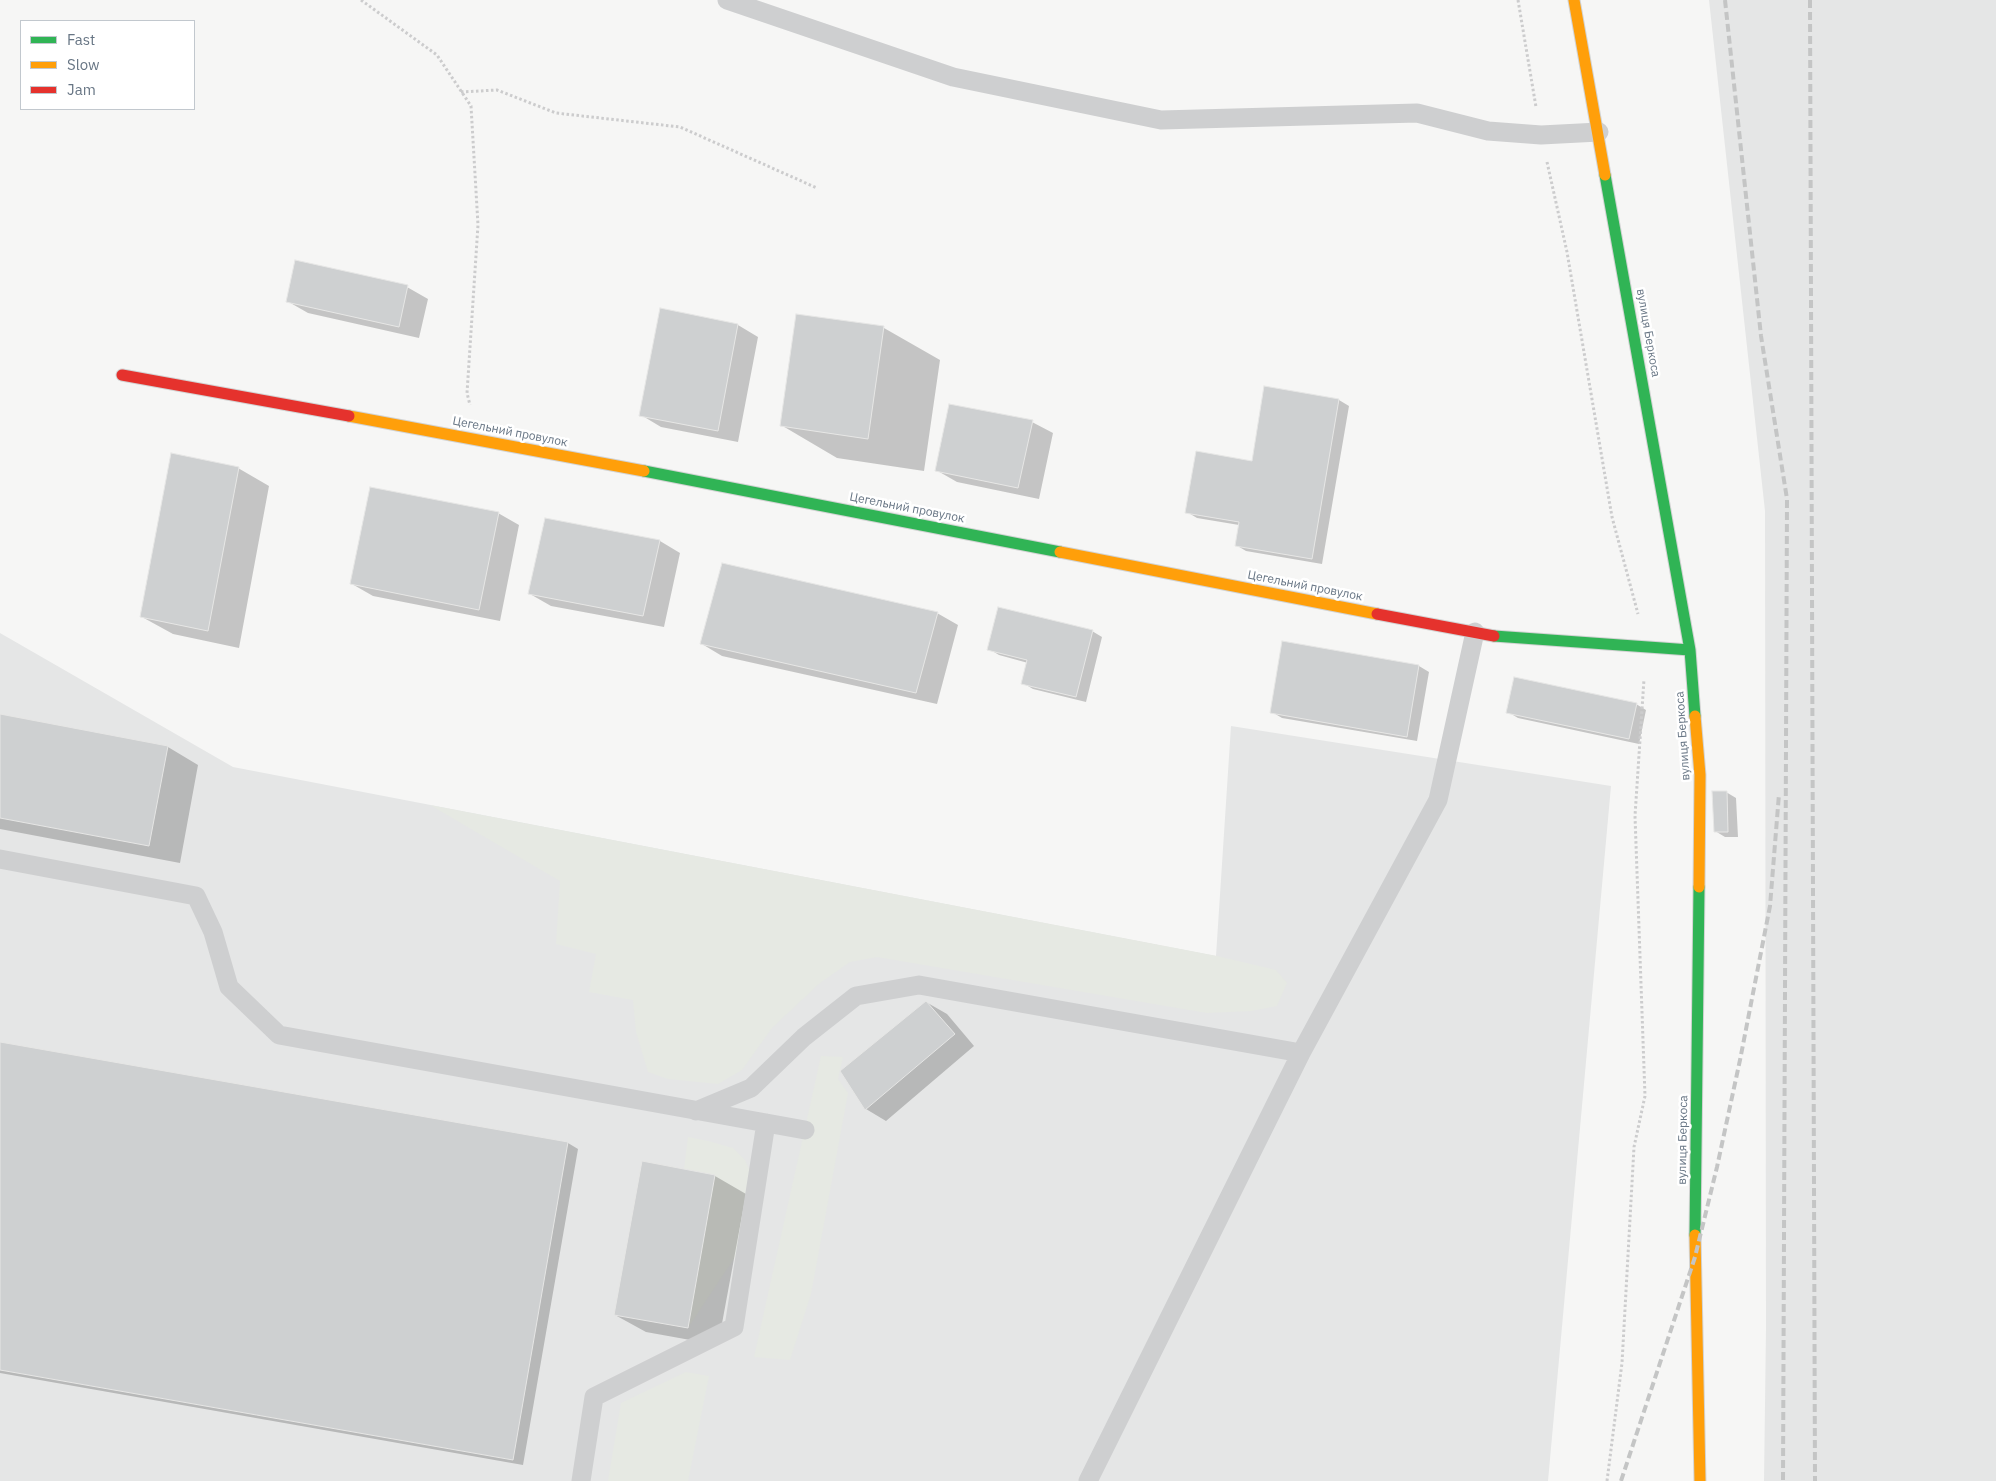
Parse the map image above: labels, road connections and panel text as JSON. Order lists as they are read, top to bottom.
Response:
{
  "streets": {
    "street": ["вулиця Беркоса", "Цегельний провулок"]
  },
  "crossings": [
    ["вулиця Беркоса", "Цегельний провулок"]
  ],
  "legend": ["Fast", "Slow", "Jam"]
}
